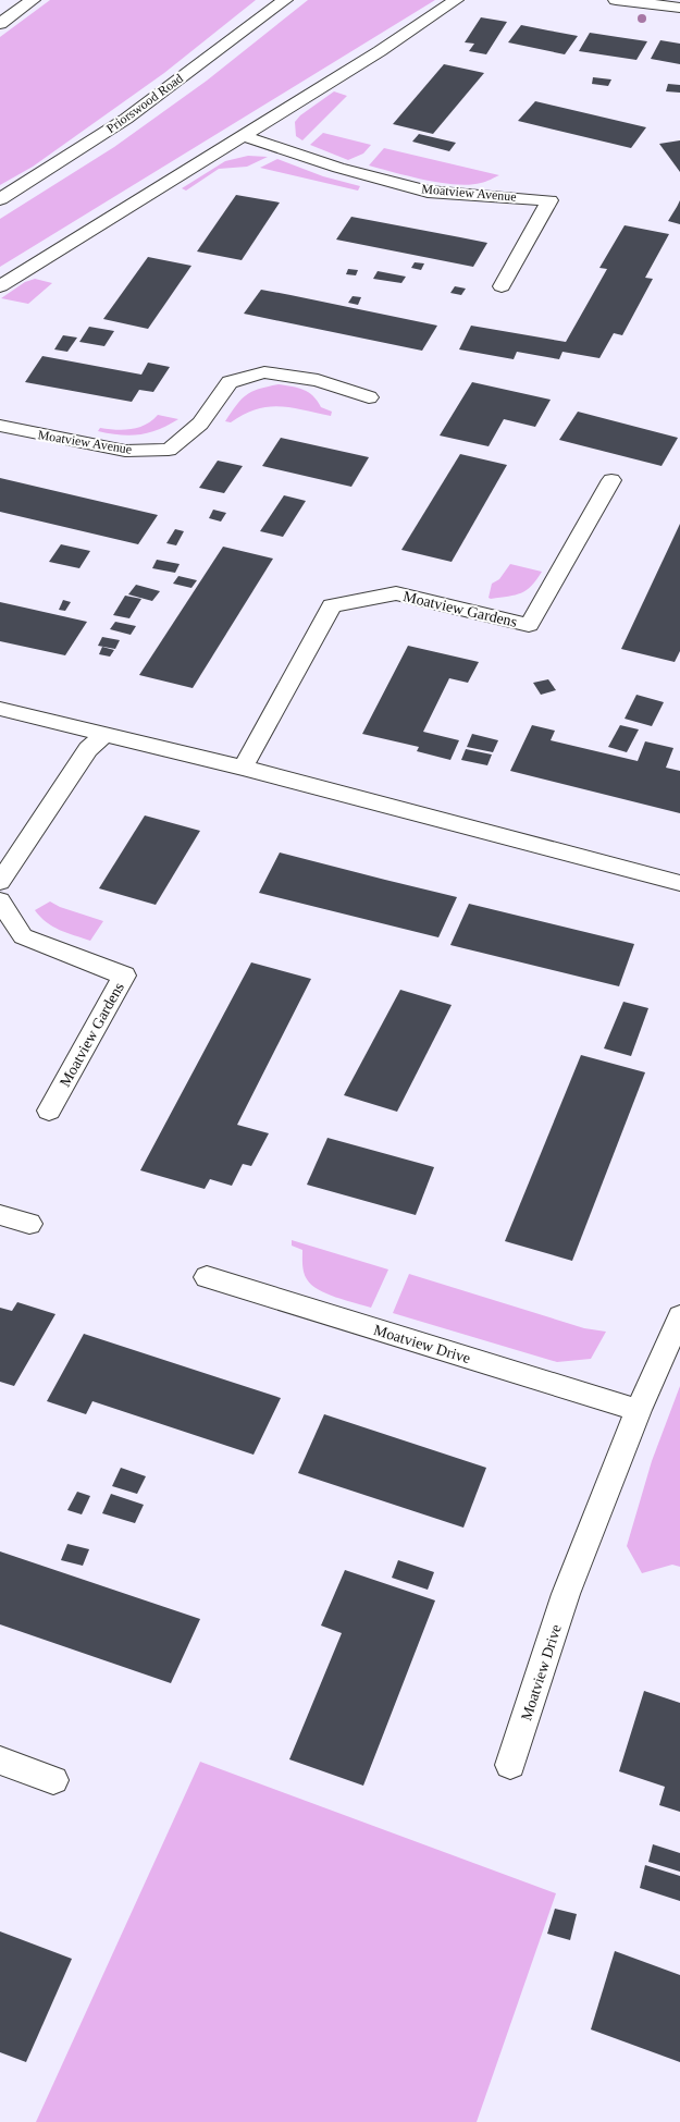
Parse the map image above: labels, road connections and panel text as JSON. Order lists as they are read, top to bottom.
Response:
{
  "streets": {
    "street": [
      "Priorswood Road",
      "Moatview Avenue",
      "Moatview Gardens",
      "Moatview Drive"
    ]
  }
}
